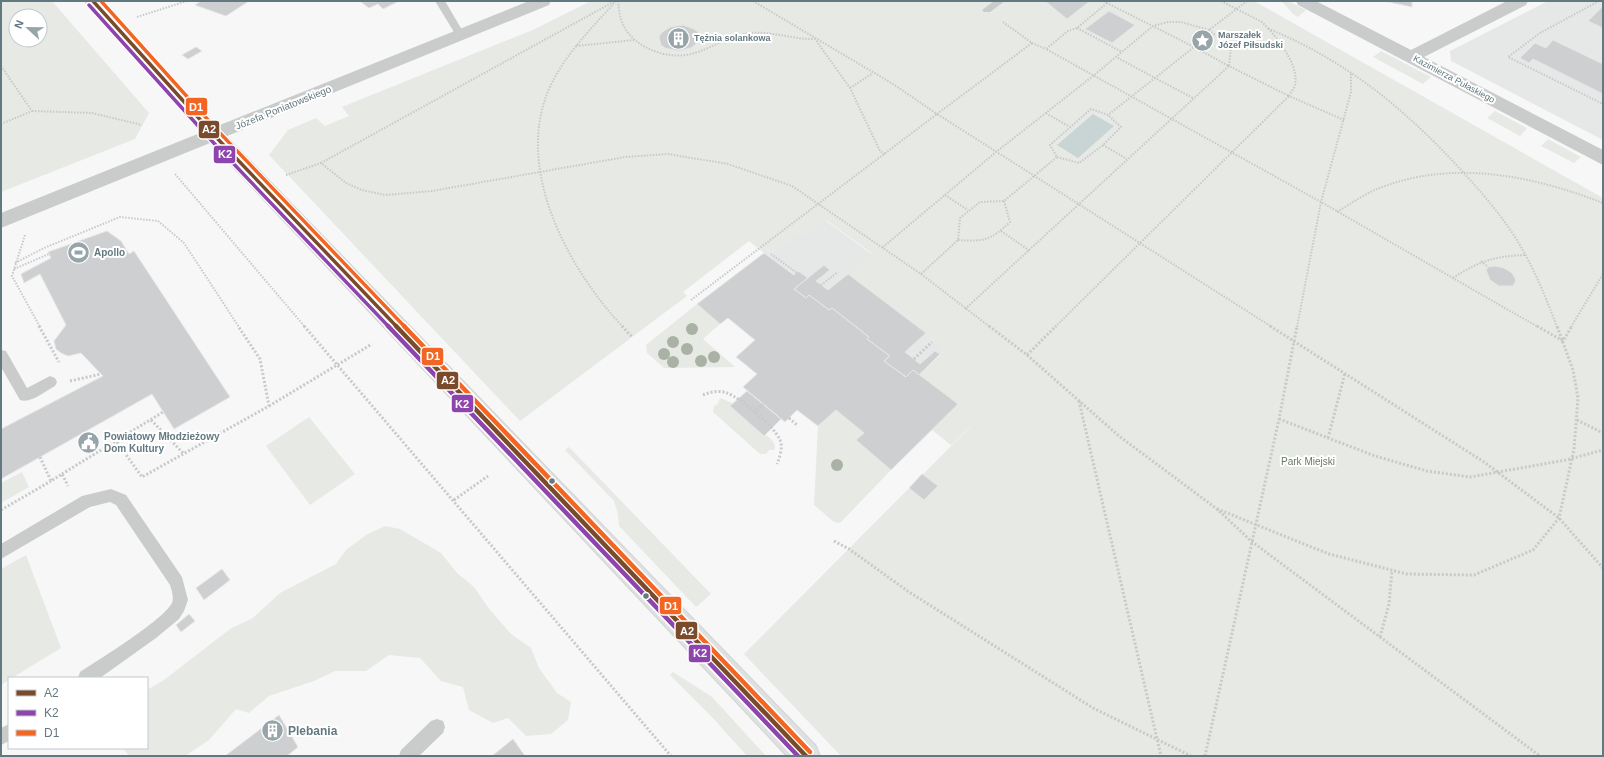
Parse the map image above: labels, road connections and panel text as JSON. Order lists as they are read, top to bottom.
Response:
{
  "streets": {
    "street": ["Kazimierza Pułaskiego", "Józefa Poniatowskiego"]
  },
  "parks": ["Park Miejski"],
  "places": {
    "building": ["Tężnia solankowa", "Plebania"],
    "place": ["Marszałek Józef Piłsudski"],
    "sports": ["Apollo"],
    "public building": ["Powiatowy Młodzieżowy Dom Kultury"]
  },
  "lines": ["transit line A2", "transit line D1", "transit line K2"],
  "legend": ["A2", "K2", "D1"],
  "north": "left"
}
